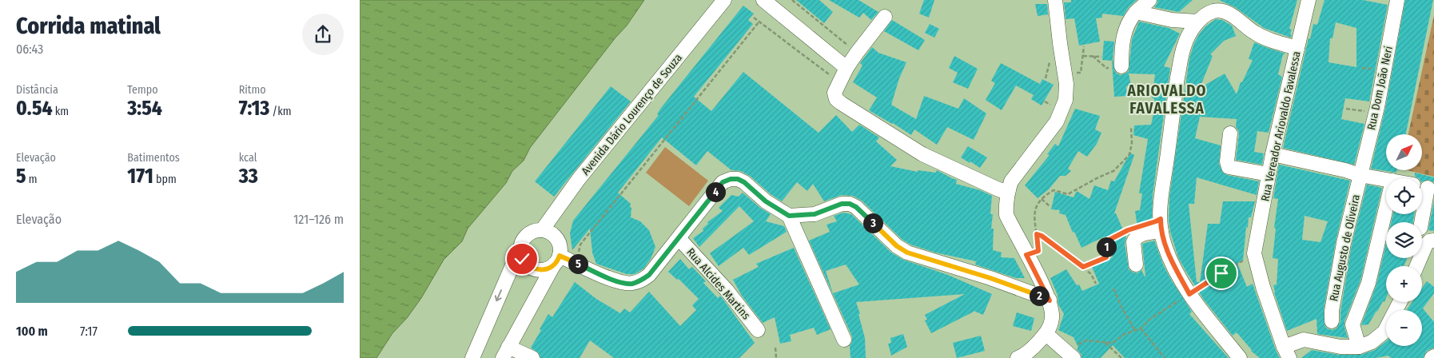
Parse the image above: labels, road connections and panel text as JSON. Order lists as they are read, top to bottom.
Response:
{
  "streets": {
    "street": [
      "Rua Dom João Neri",
      "Avenida Dário Lourenço de Souza",
      "Rua Vereador Ariovaldo Favalessa",
      "Rua Augusto de Oliveira",
      "Rua Alcides Martins"
    ]
  },
  "crossings": [
    ["Rua Dom João Neri", "Rua Augusto de Oliveira"]
  ],
  "districts": ["ARIOVALDO FAVALESSA"],
  "north": "top right",
  "page": {
    "heading": ["Corrida matinal", "06:43"],
    "stats": [
      ["Distância", "0.54 km"],
      ["Tempo", "3:54"],
      ["Ritmo", "7:13 /km"],
      ["Elevação", "5 m"],
      ["Batimentos", "171 bpm"],
      ["kcal", "33"]
    ],
    "map_buttons": ["+", "−"],
    "pins": [
      "4",
      "3",
      "1",
      "5",
      "2"
    ],
    "chart": ["Elevação", "121–126 m"],
    "list": [
      {
        "name": "100 m",
        "note": "7:17"
      }
    ]
  }
}
